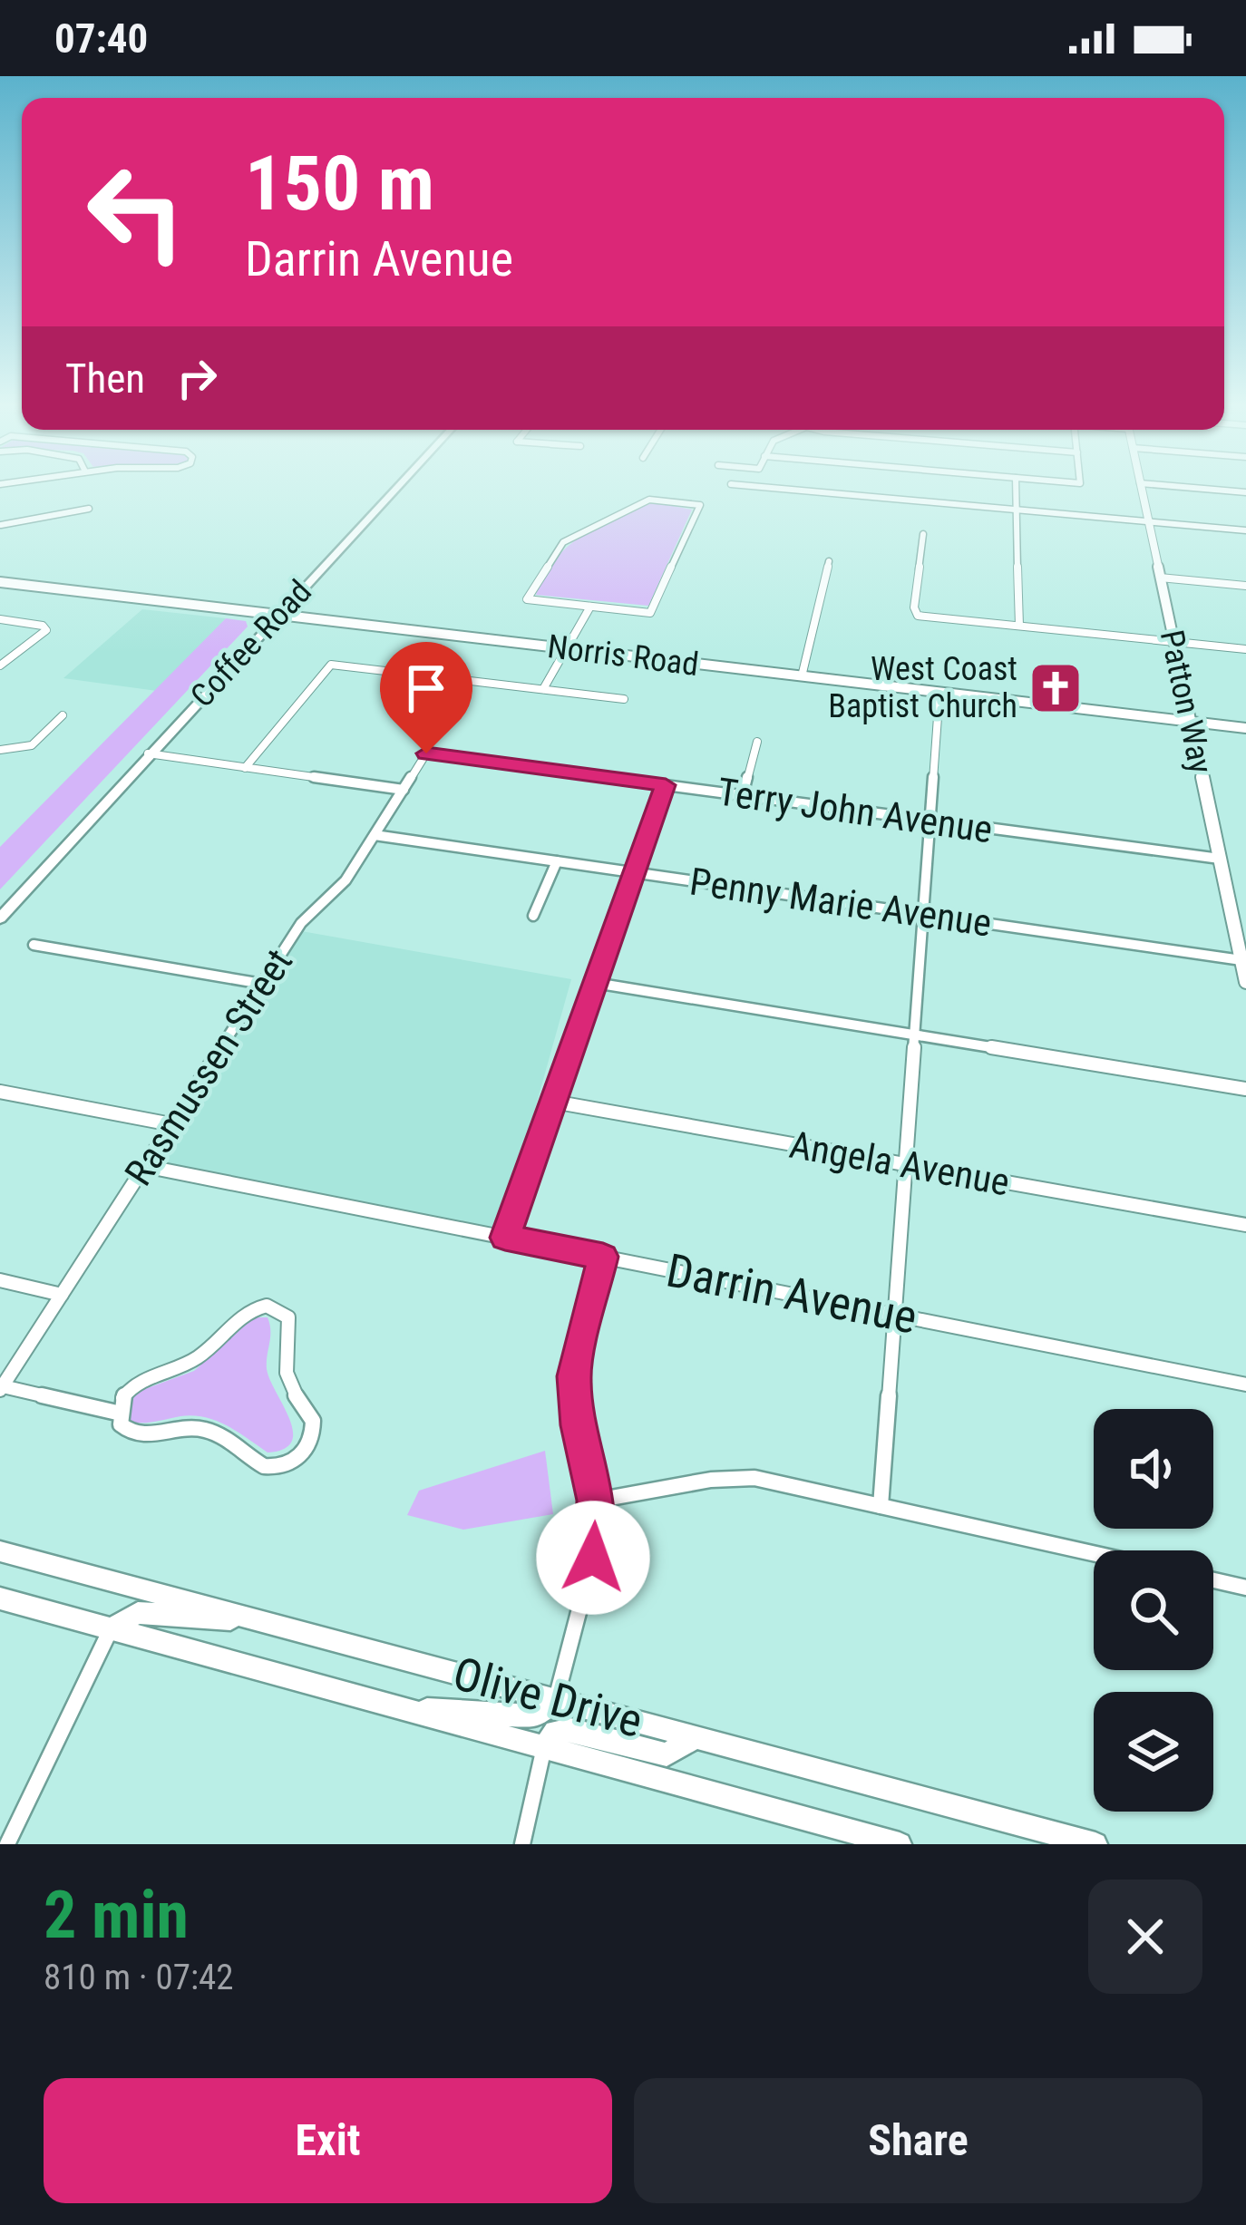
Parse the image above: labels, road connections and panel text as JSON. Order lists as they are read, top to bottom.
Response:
{
  "streets": {
    "main road": ["Coffee Road", "Olive Drive"],
    "street": [
      "Norris Road",
      "Patton Way",
      "Terry John Avenue",
      "Penny Marie Avenue",
      "Rasmussen Street",
      "Angela Avenue",
      "Darrin Avenue"
    ]
  },
  "crossings": [
    ["Coffee Road", "Norris Road"],
    ["Norris Road", "Patton Way"],
    ["Patton Way", "Terry John Avenue"],
    ["Patton Way", "Penny Marie Avenue"],
    ["Terry John Avenue", "Rasmussen Street"],
    ["Penny Marie Avenue", "Rasmussen Street"],
    ["Rasmussen Street", "Darrin Avenue"]
  ],
  "places": {
    "church": ["West Coast Baptist Church"]
  },
  "page": {
    "status": "07:40",
    "turn": ["150 m", "Darrin Avenue"],
    "then": "Then",
    "heading": ["2 min", "810 m · 07:42"],
    "buttons": ["Exit", "Share"]
  }
}
